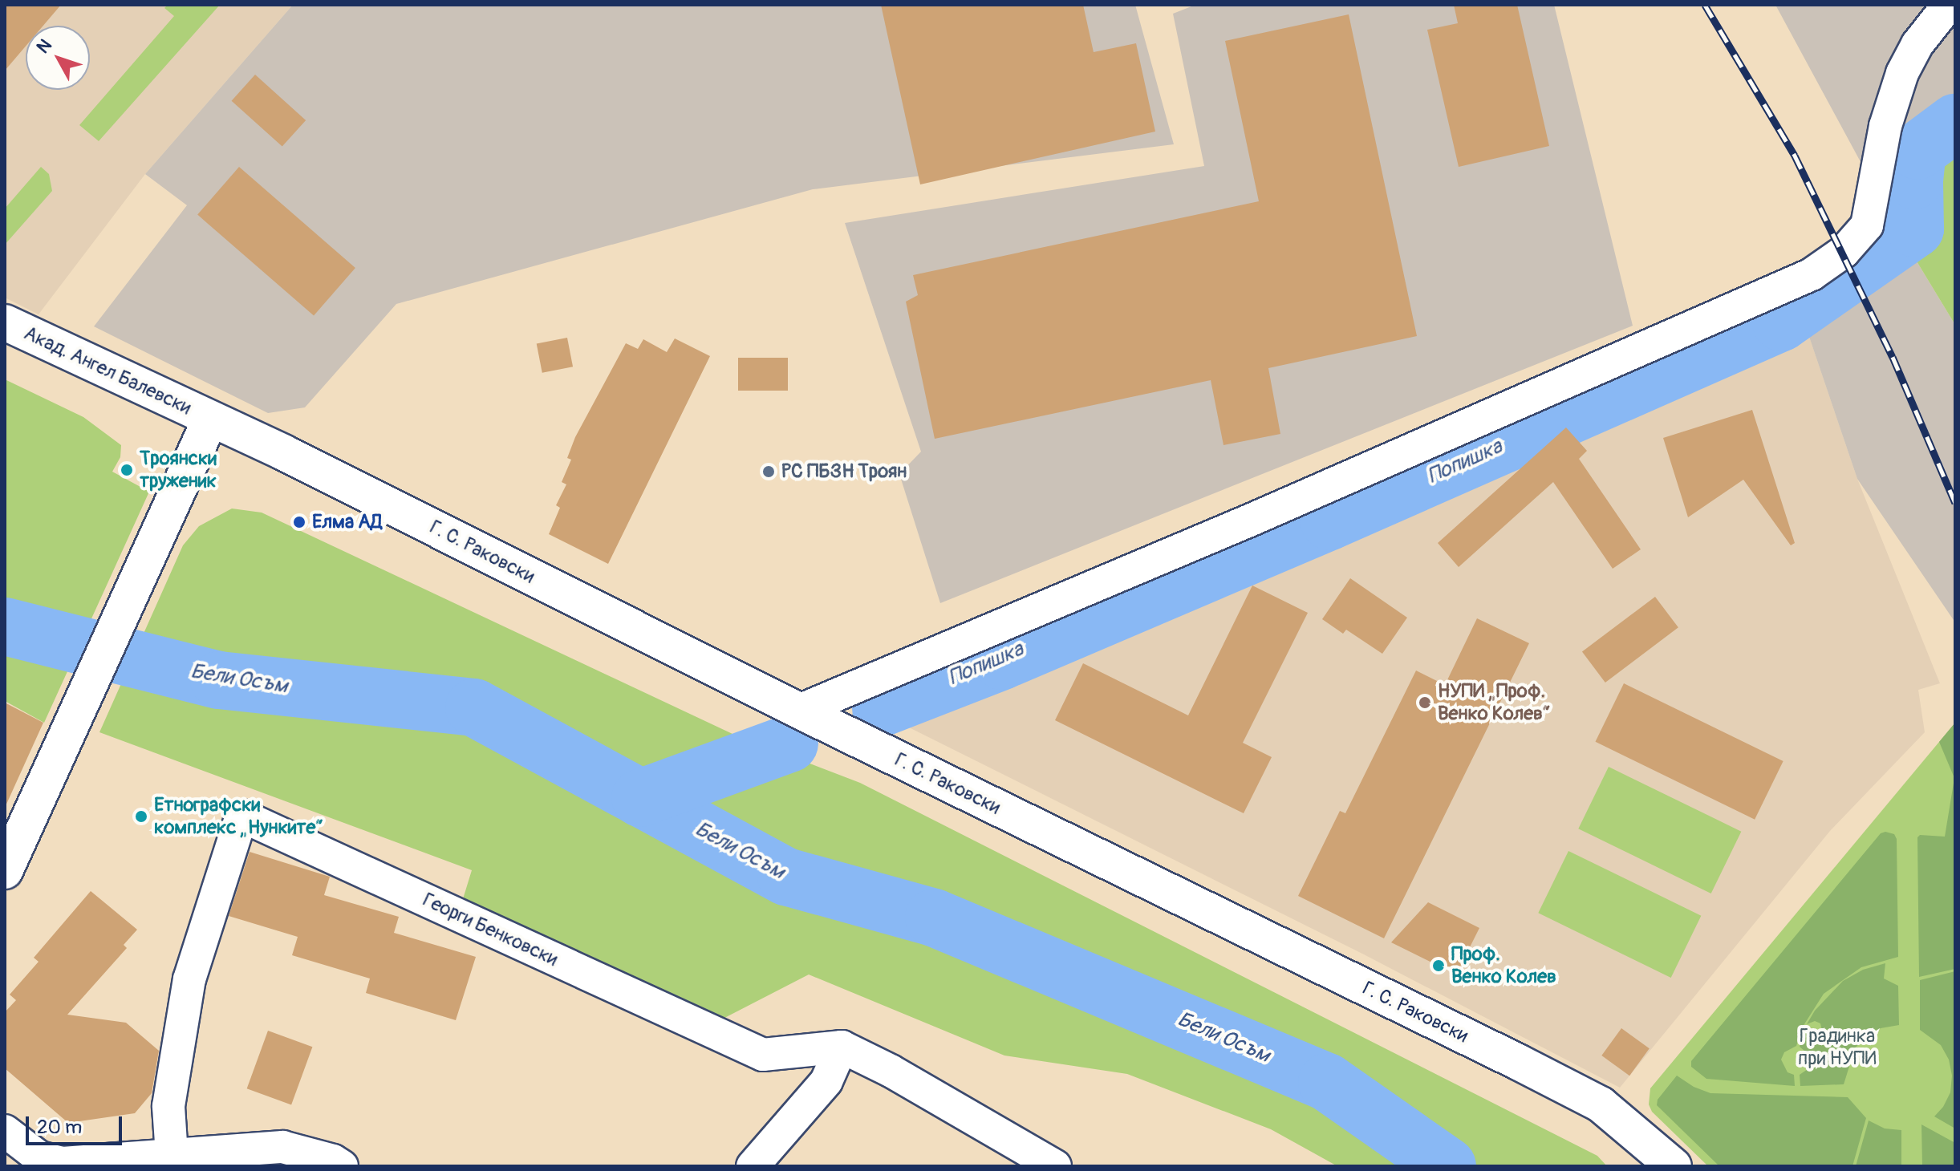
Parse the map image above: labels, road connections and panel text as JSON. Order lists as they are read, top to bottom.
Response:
{
  "streets": {
    "street": ["Акад. Ангел Балевски", "Г. С. Раковски", "Георги Бенковски"]
  },
  "crossings": [
    ["Акад. Ангел Балевски", "Г. С. Раковски"]
  ],
  "water": ["Попишка", "Бели Осъм"],
  "parks": ["Градинка при НУПИ"],
  "places": [
    "Троянски труженик",
    "РС ПБЗН Троян",
    "Елма АД",
    "НУПИ „Проф. Венко Колев“",
    "Етнографски комплекс „Нунките“",
    "Проф. Венко Колев"
  ],
  "scale_bar": "20 m",
  "north": "top left"
}
